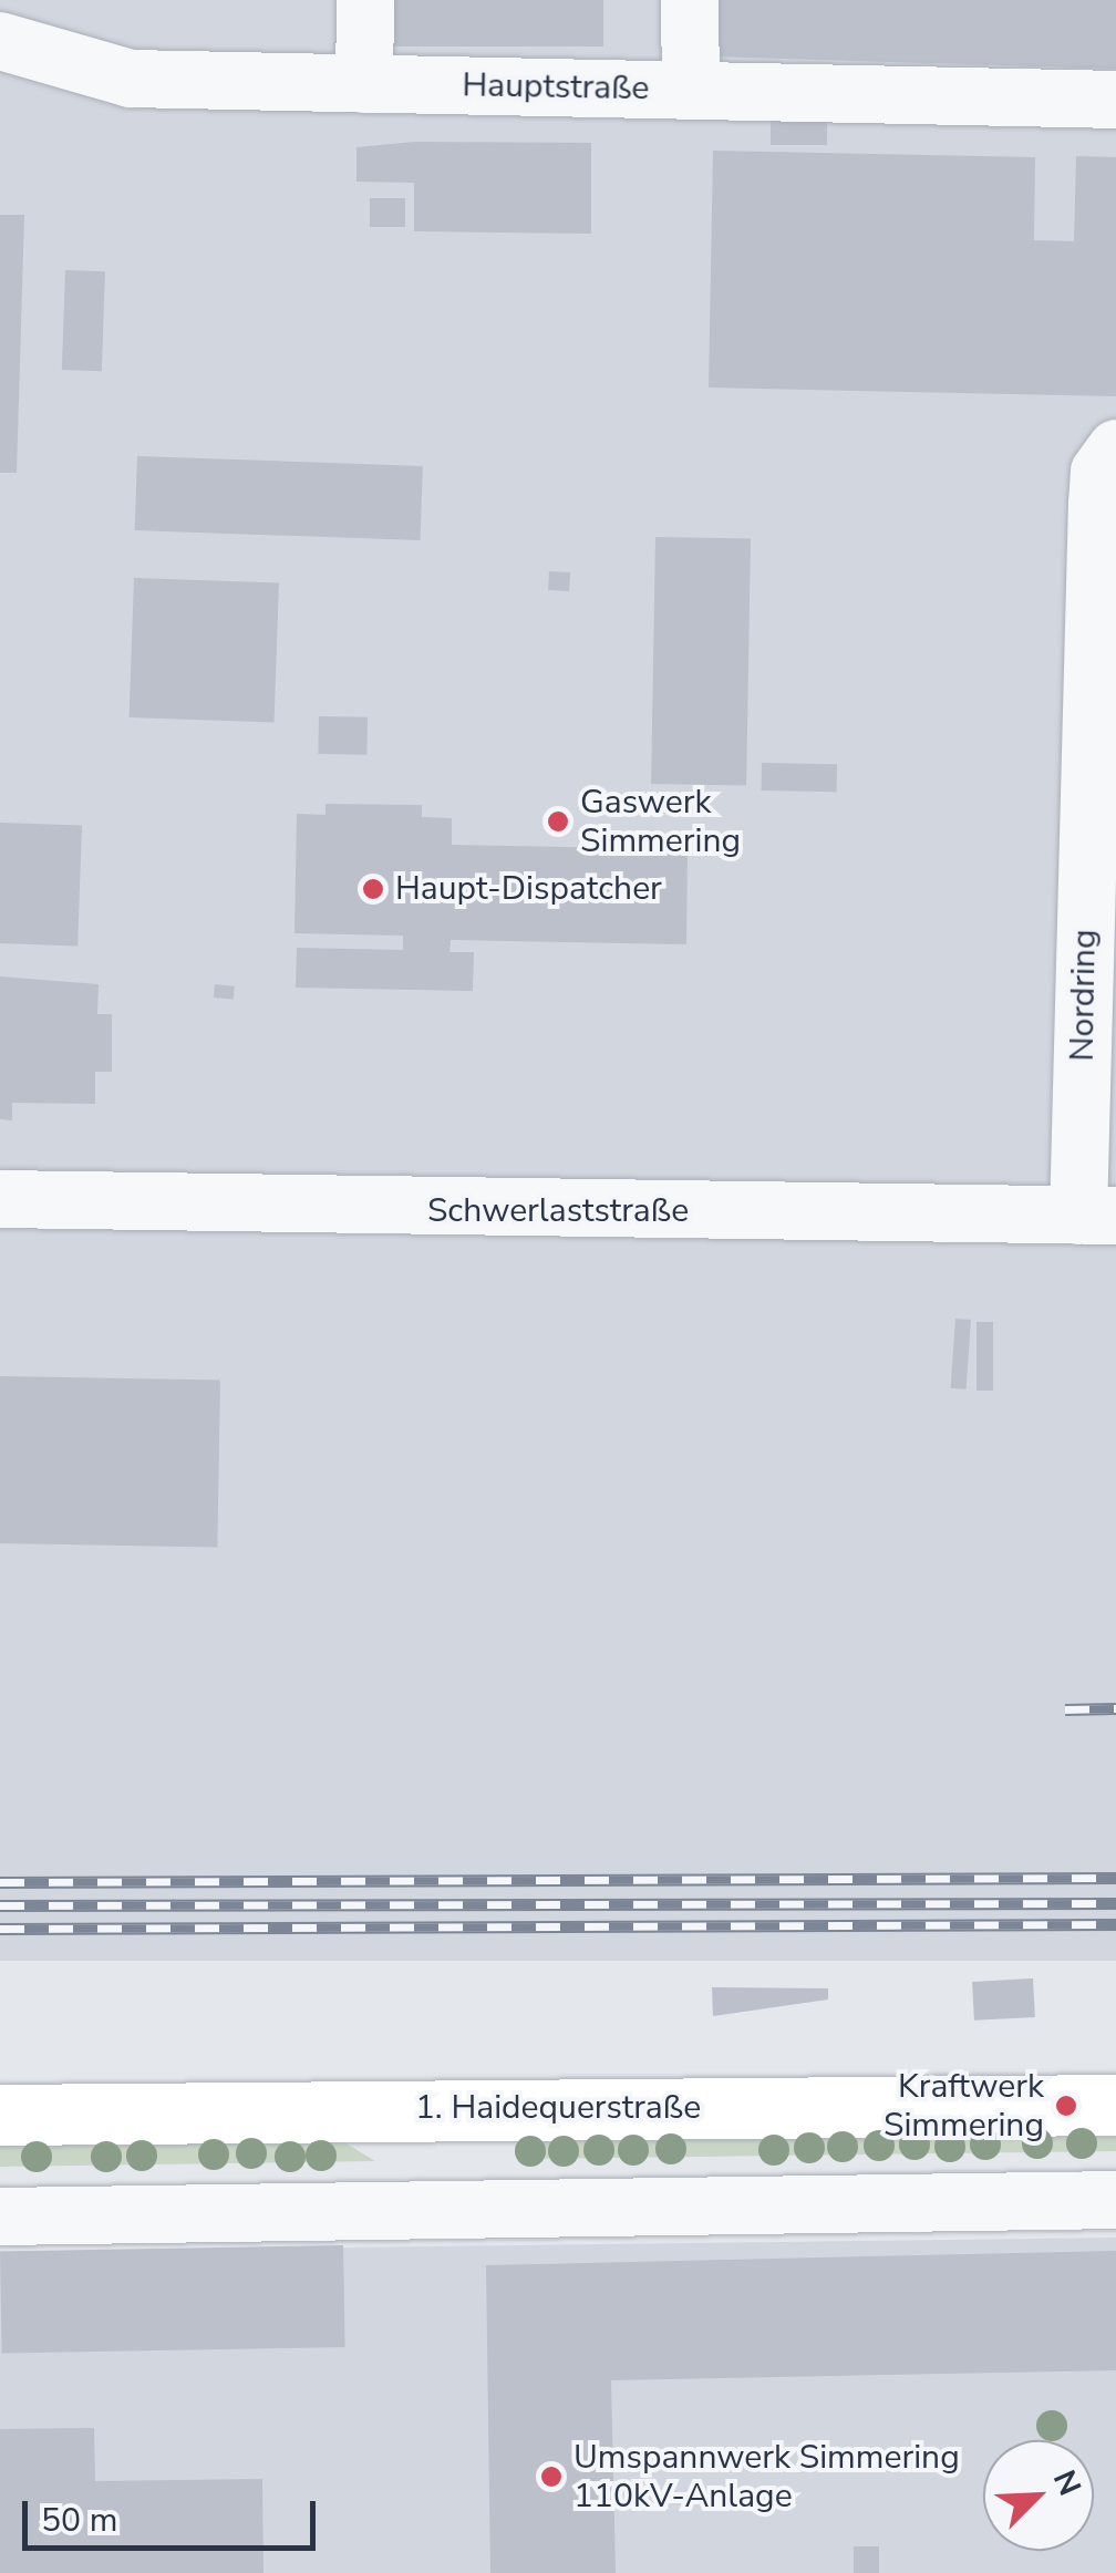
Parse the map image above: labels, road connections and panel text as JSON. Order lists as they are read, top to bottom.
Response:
{
  "streets": {
    "main road": ["1. Haidequerstraße"],
    "lane": ["Hauptstraße", "Nordring", "Schwerlaststraße"]
  },
  "crossings": [
    ["Nordring", "Schwerlaststraße"]
  ],
  "places": [
    "Gaswerk Simmering",
    "Haupt-Dispatcher",
    "Kraftwerk Simmering",
    "Umspannwerk Simmering 110kV-Anlage"
  ],
  "scale_bar": "50 m",
  "north": "top right"
}
